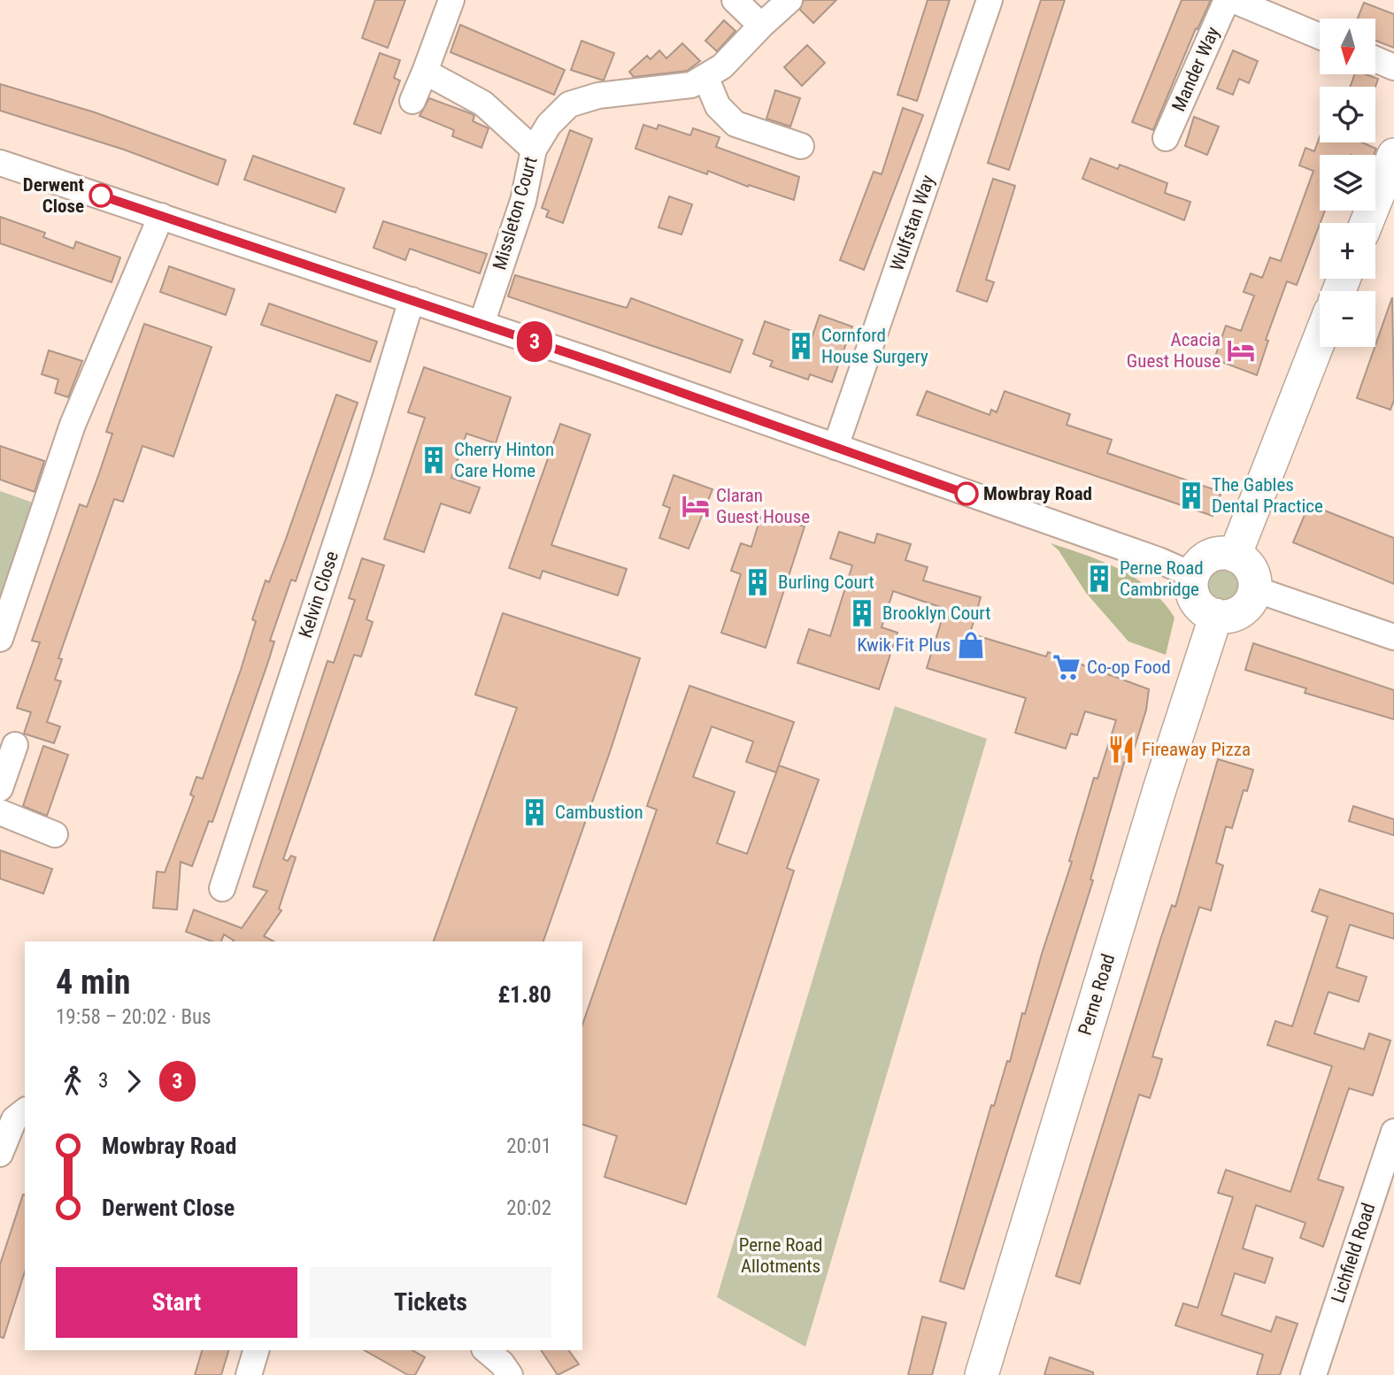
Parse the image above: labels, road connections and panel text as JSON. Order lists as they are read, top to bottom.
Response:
{
  "streets": {
    "main road": ["Perne Road"],
    "street": [
      "Mander Way",
      "Missleton Court",
      "Wulfstan Way",
      "Kelvin Close",
      "Lichfield Road"
    ]
  },
  "parks": ["Perne Road Allotments"],
  "places": {
    "other": ["Derwent Close", "Mowbray Road"],
    "building": [
      "Cornford House Surgery",
      "Cherry Hinton Care Home",
      "The Gables Dental Practice",
      "Perne Road Cambridge",
      "Burling Court",
      "Brooklyn Court",
      "Cambustion"
    ],
    "hotel": ["Acacia Guest House", "Claran Guest House"],
    "shop": ["Kwik Fit Plus"],
    "supermarket": ["Co-op Food"],
    "restaurant": ["Fireaway Pizza"]
  },
  "lines": ["bus line 3"],
  "north": "bottom",
  "page": {
    "on_map": "3",
    "map_buttons": ["+", "−"],
    "heading": ["4 min", "19:58 – 20:02 · Bus", "£1.80"],
    "legs": ["3", "3"],
    "list": [
      {
        "name": "Mowbray Road",
        "value": "20:01"
      },
      {
        "name": "Derwent Close",
        "value": "20:02"
      }
    ],
    "buttons": ["Start", "Tickets"]
  }
}
